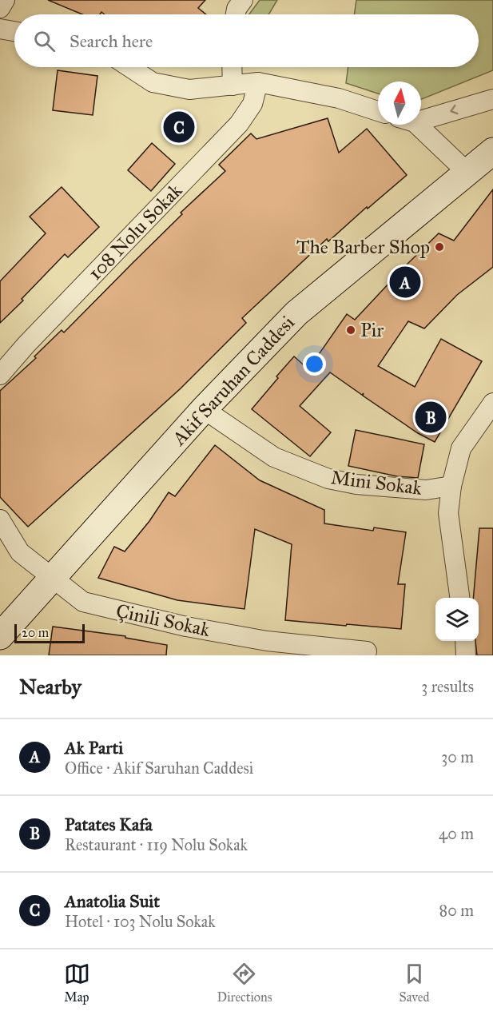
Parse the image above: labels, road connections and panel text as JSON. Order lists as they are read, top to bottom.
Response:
{
  "streets": {
    "street": [
      "108 Nolu Sokak",
      "Akif Saruhan Caddesi",
      "Mini Sokak",
      "Çinili Sokak"
    ]
  },
  "crossings": [
    ["Akif Saruhan Caddesi", "Mini Sokak"],
    ["Akif Saruhan Caddesi", "Çinili Sokak"]
  ],
  "places": ["The Barber Shop", "Pir"],
  "scale_bar": "20 m",
  "north": "top",
  "page": {
    "search": "Search here",
    "pins": ["C", "A", "B"],
    "scale": "20 m",
    "heading": ["Nearby", "3 results"],
    "list": [
      {
        "mark": "A",
        "name": "Ak Parti",
        "note": "Office · Akif Saruhan Caddesi",
        "value": "30 m"
      },
      {
        "mark": "B",
        "name": "Patates Kafa",
        "note": "Restaurant · 119 Nolu Sokak",
        "value": "40 m"
      },
      {
        "mark": "C",
        "name": "Anatolia Suit",
        "note": "Hotel · 103 Nolu Sokak",
        "value": "80 m"
      }
    ],
    "nav": ["Map", "Directions", "Saved"]
  }
}
